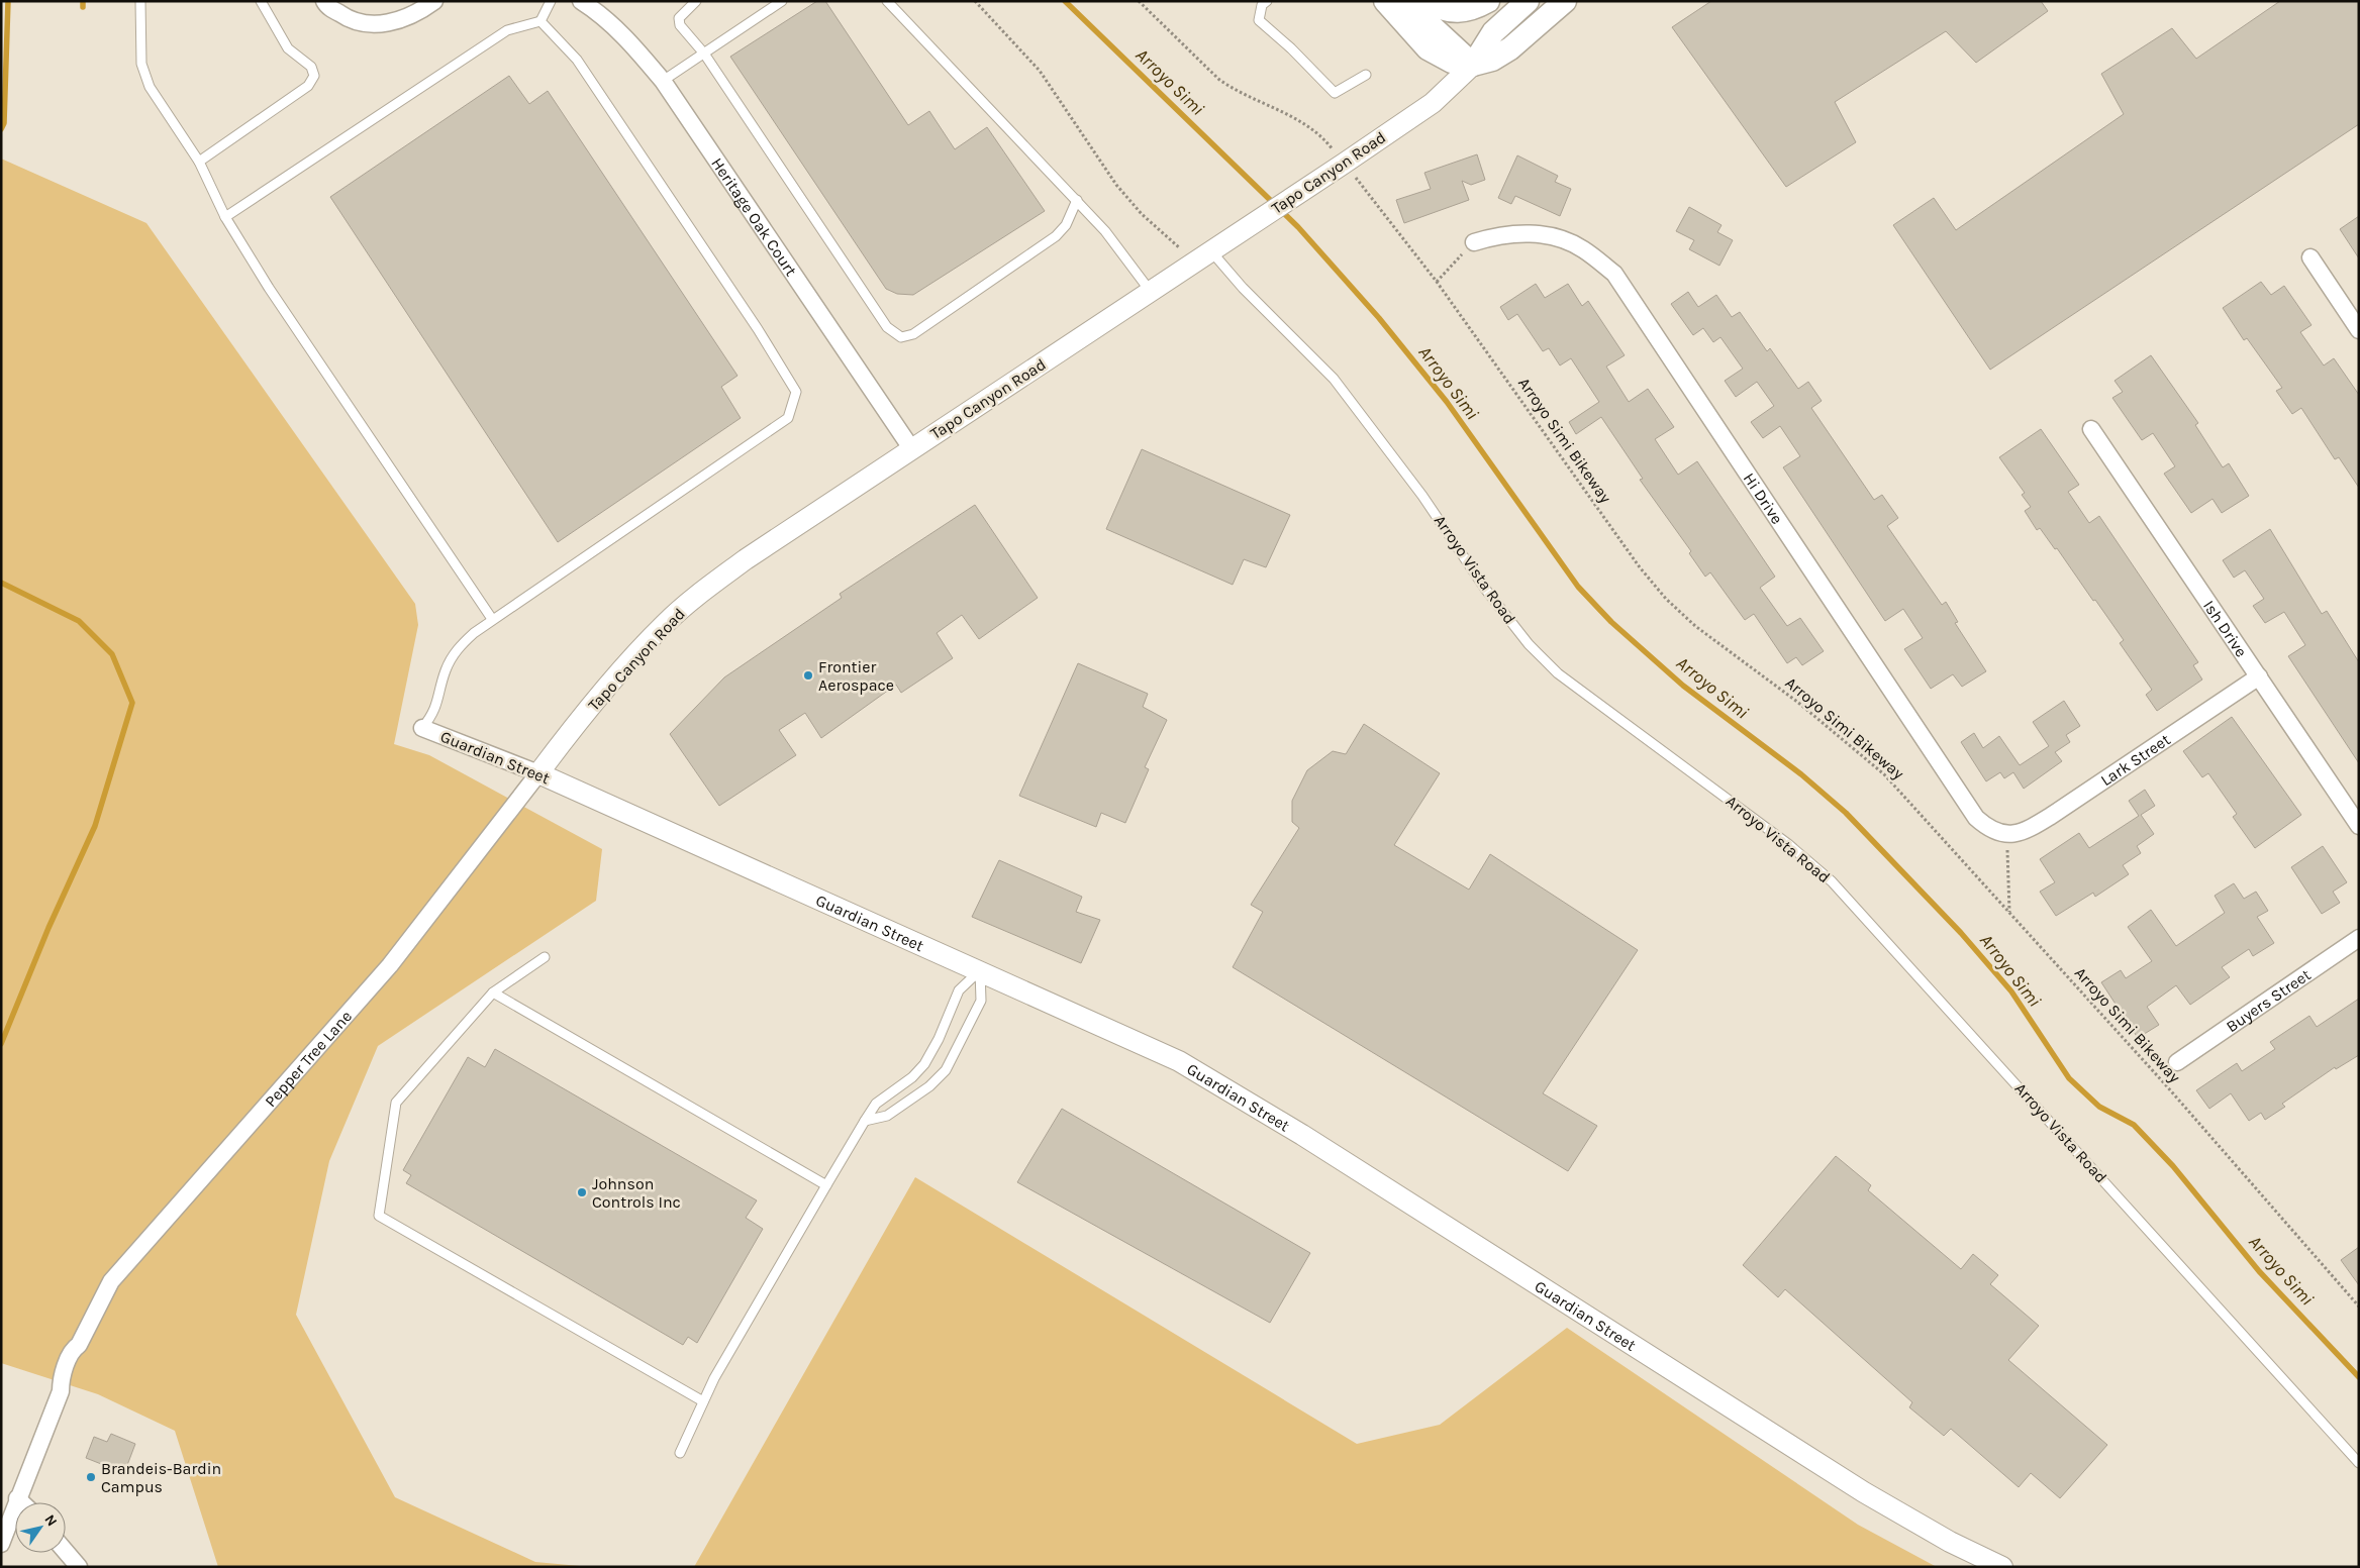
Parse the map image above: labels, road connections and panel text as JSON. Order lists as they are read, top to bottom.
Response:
{
  "streets": {
    "main road": ["Tapo Canyon Road"],
    "street": [
      "Heritage Oak Court",
      "Hi Drive",
      "Ish Drive",
      "Guardian Street",
      "Lark Street",
      "Buyers Street",
      "Pepper Tree Lane"
    ],
    "lane": ["Arroyo Vista Road"],
    "path": ["Arroyo Simi Bikeway"]
  },
  "crossings": [
    ["Tapo Canyon Road", "Heritage Oak Court"],
    ["Tapo Canyon Road", "Arroyo Vista Road"],
    ["Tapo Canyon Road", "Guardian Street"],
    ["Tapo Canyon Road", "Pepper Tree Lane"],
    ["Hi Drive", "Lark Street"],
    ["Ish Drive", "Lark Street"],
    ["Guardian Street", "Pepper Tree Lane"]
  ],
  "water": ["Arroyo Simi"],
  "places": ["Frontier Aerospace", "Johnson Controls Inc", "Brandeis-Bardin Campus"],
  "north": "top right"
}
